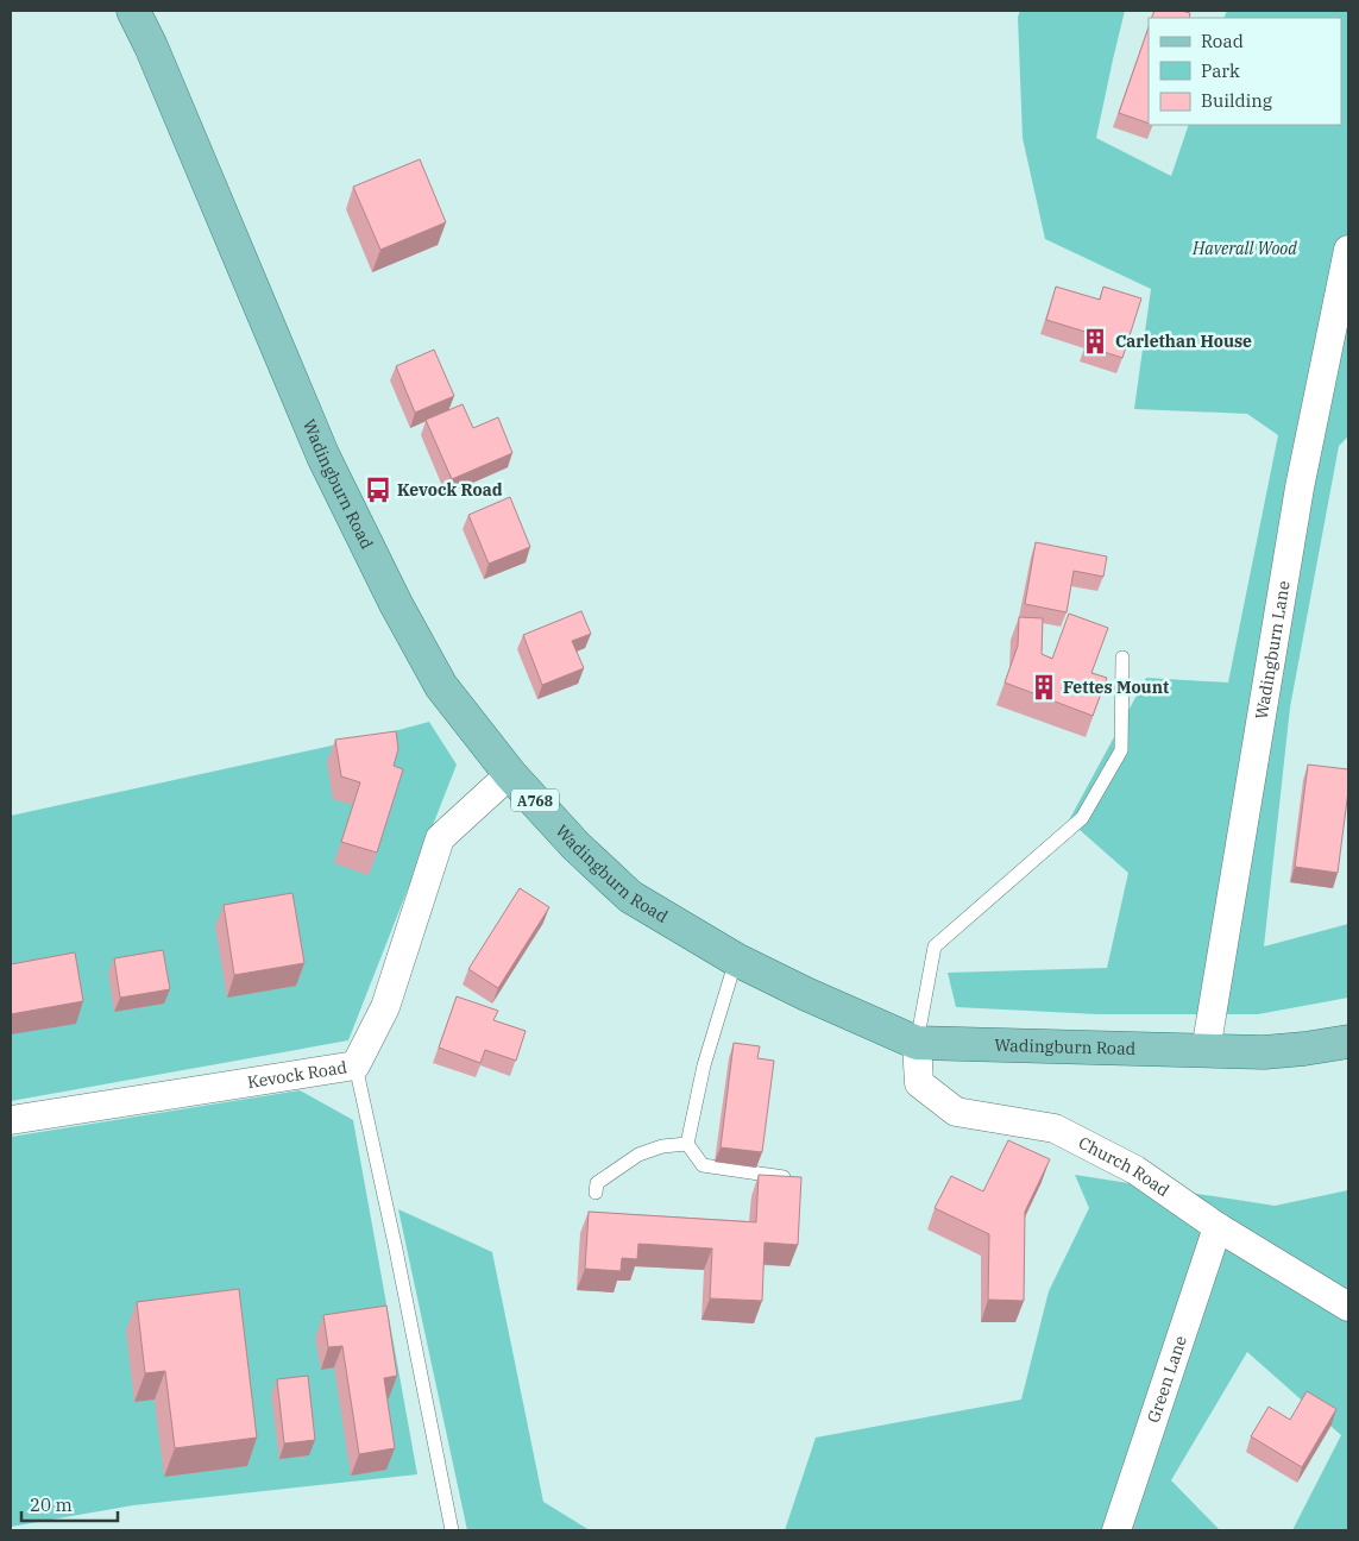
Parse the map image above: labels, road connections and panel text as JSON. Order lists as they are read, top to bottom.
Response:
{
  "streets": {
    "main road": ["Wadingburn Road", "A768"],
    "street": [
      "Wadingburn Lane",
      "Kevock Road",
      "Church Road",
      "Green Lane"
    ]
  },
  "crossings": [
    ["Wadingburn Road", "Wadingburn Lane"],
    ["Wadingburn Road", "Kevock Road"],
    ["Wadingburn Road", "Church Road"],
    ["Church Road", "Green Lane"]
  ],
  "parks": ["Haverall Wood"],
  "places": {
    "building": ["Carlethan House", "Fettes Mount"],
    "bus stop": ["Kevock Road"]
  },
  "legend": ["Road", "Park", "Building"],
  "scale_bar": "20 m"
}
